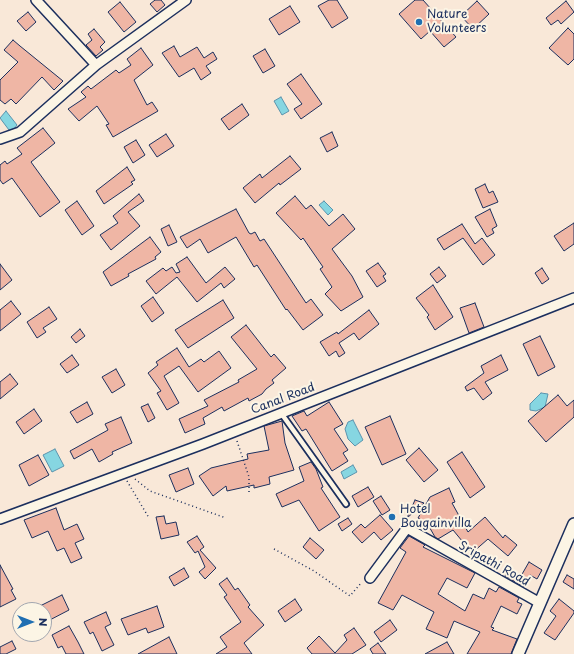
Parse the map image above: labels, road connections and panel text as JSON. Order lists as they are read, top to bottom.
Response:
{
  "streets": {
    "street": ["Canal Road", "Sripathi Road"]
  },
  "places": ["Nature Volunteers", "Hotel Bougainvilla"],
  "north": "right"
}
